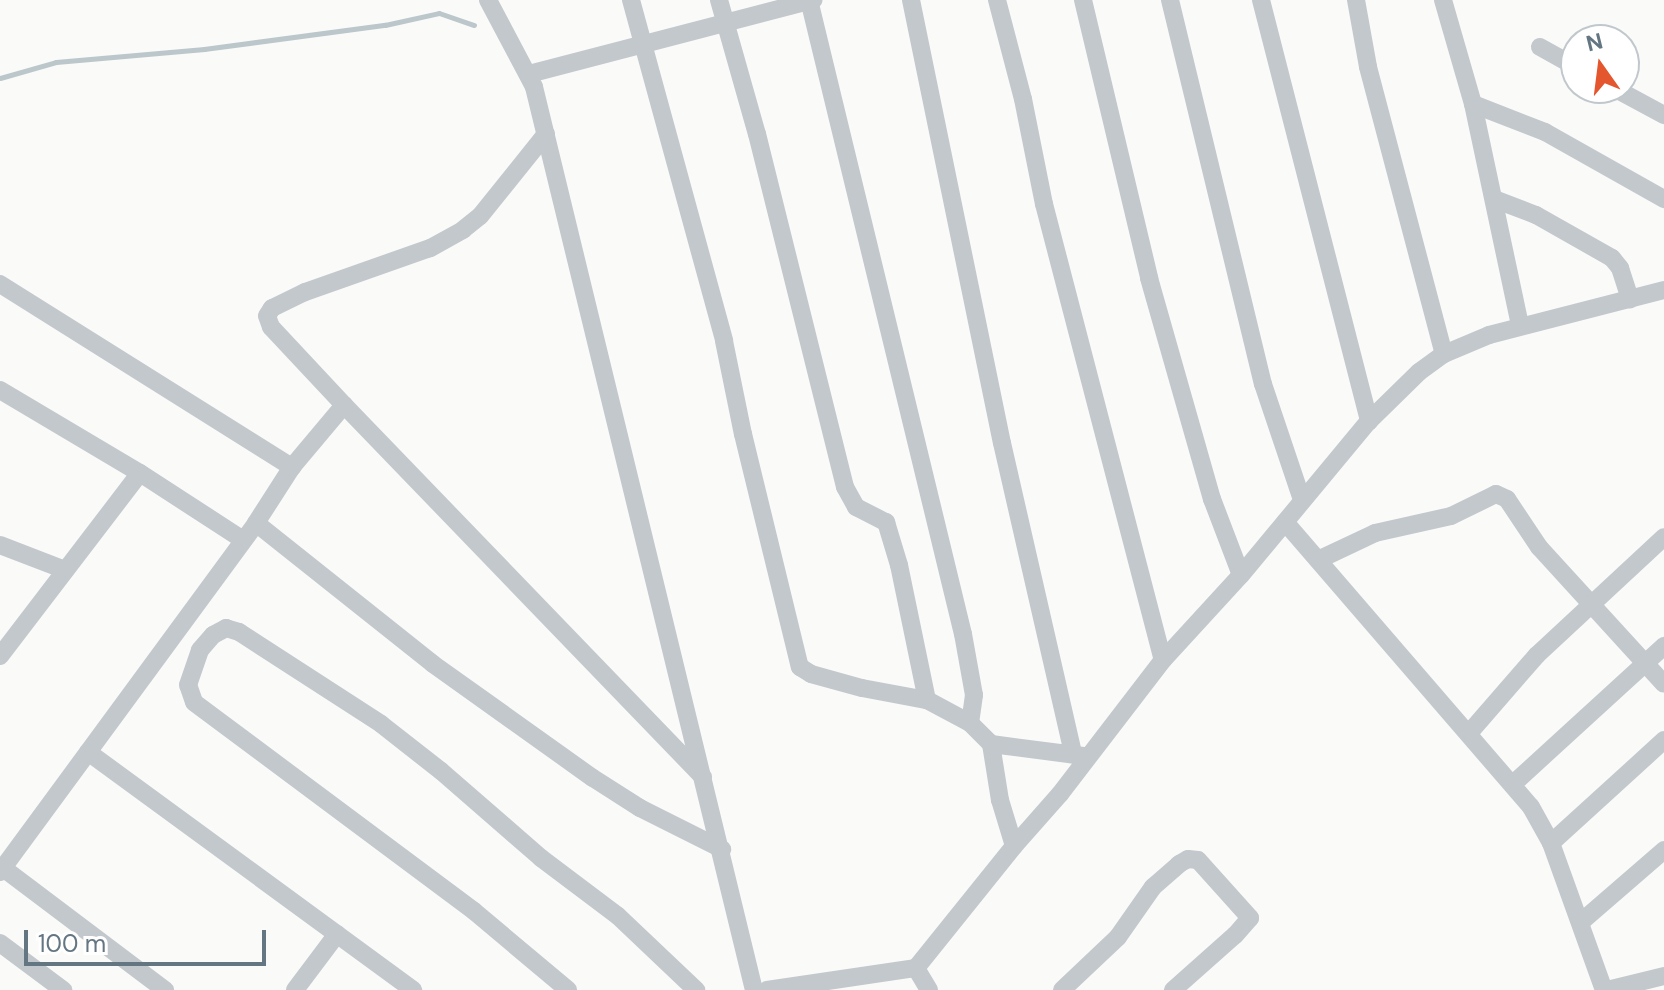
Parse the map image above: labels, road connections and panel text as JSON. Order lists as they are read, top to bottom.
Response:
{
  "scale_bar": "100 m",
  "north": "top"
}
